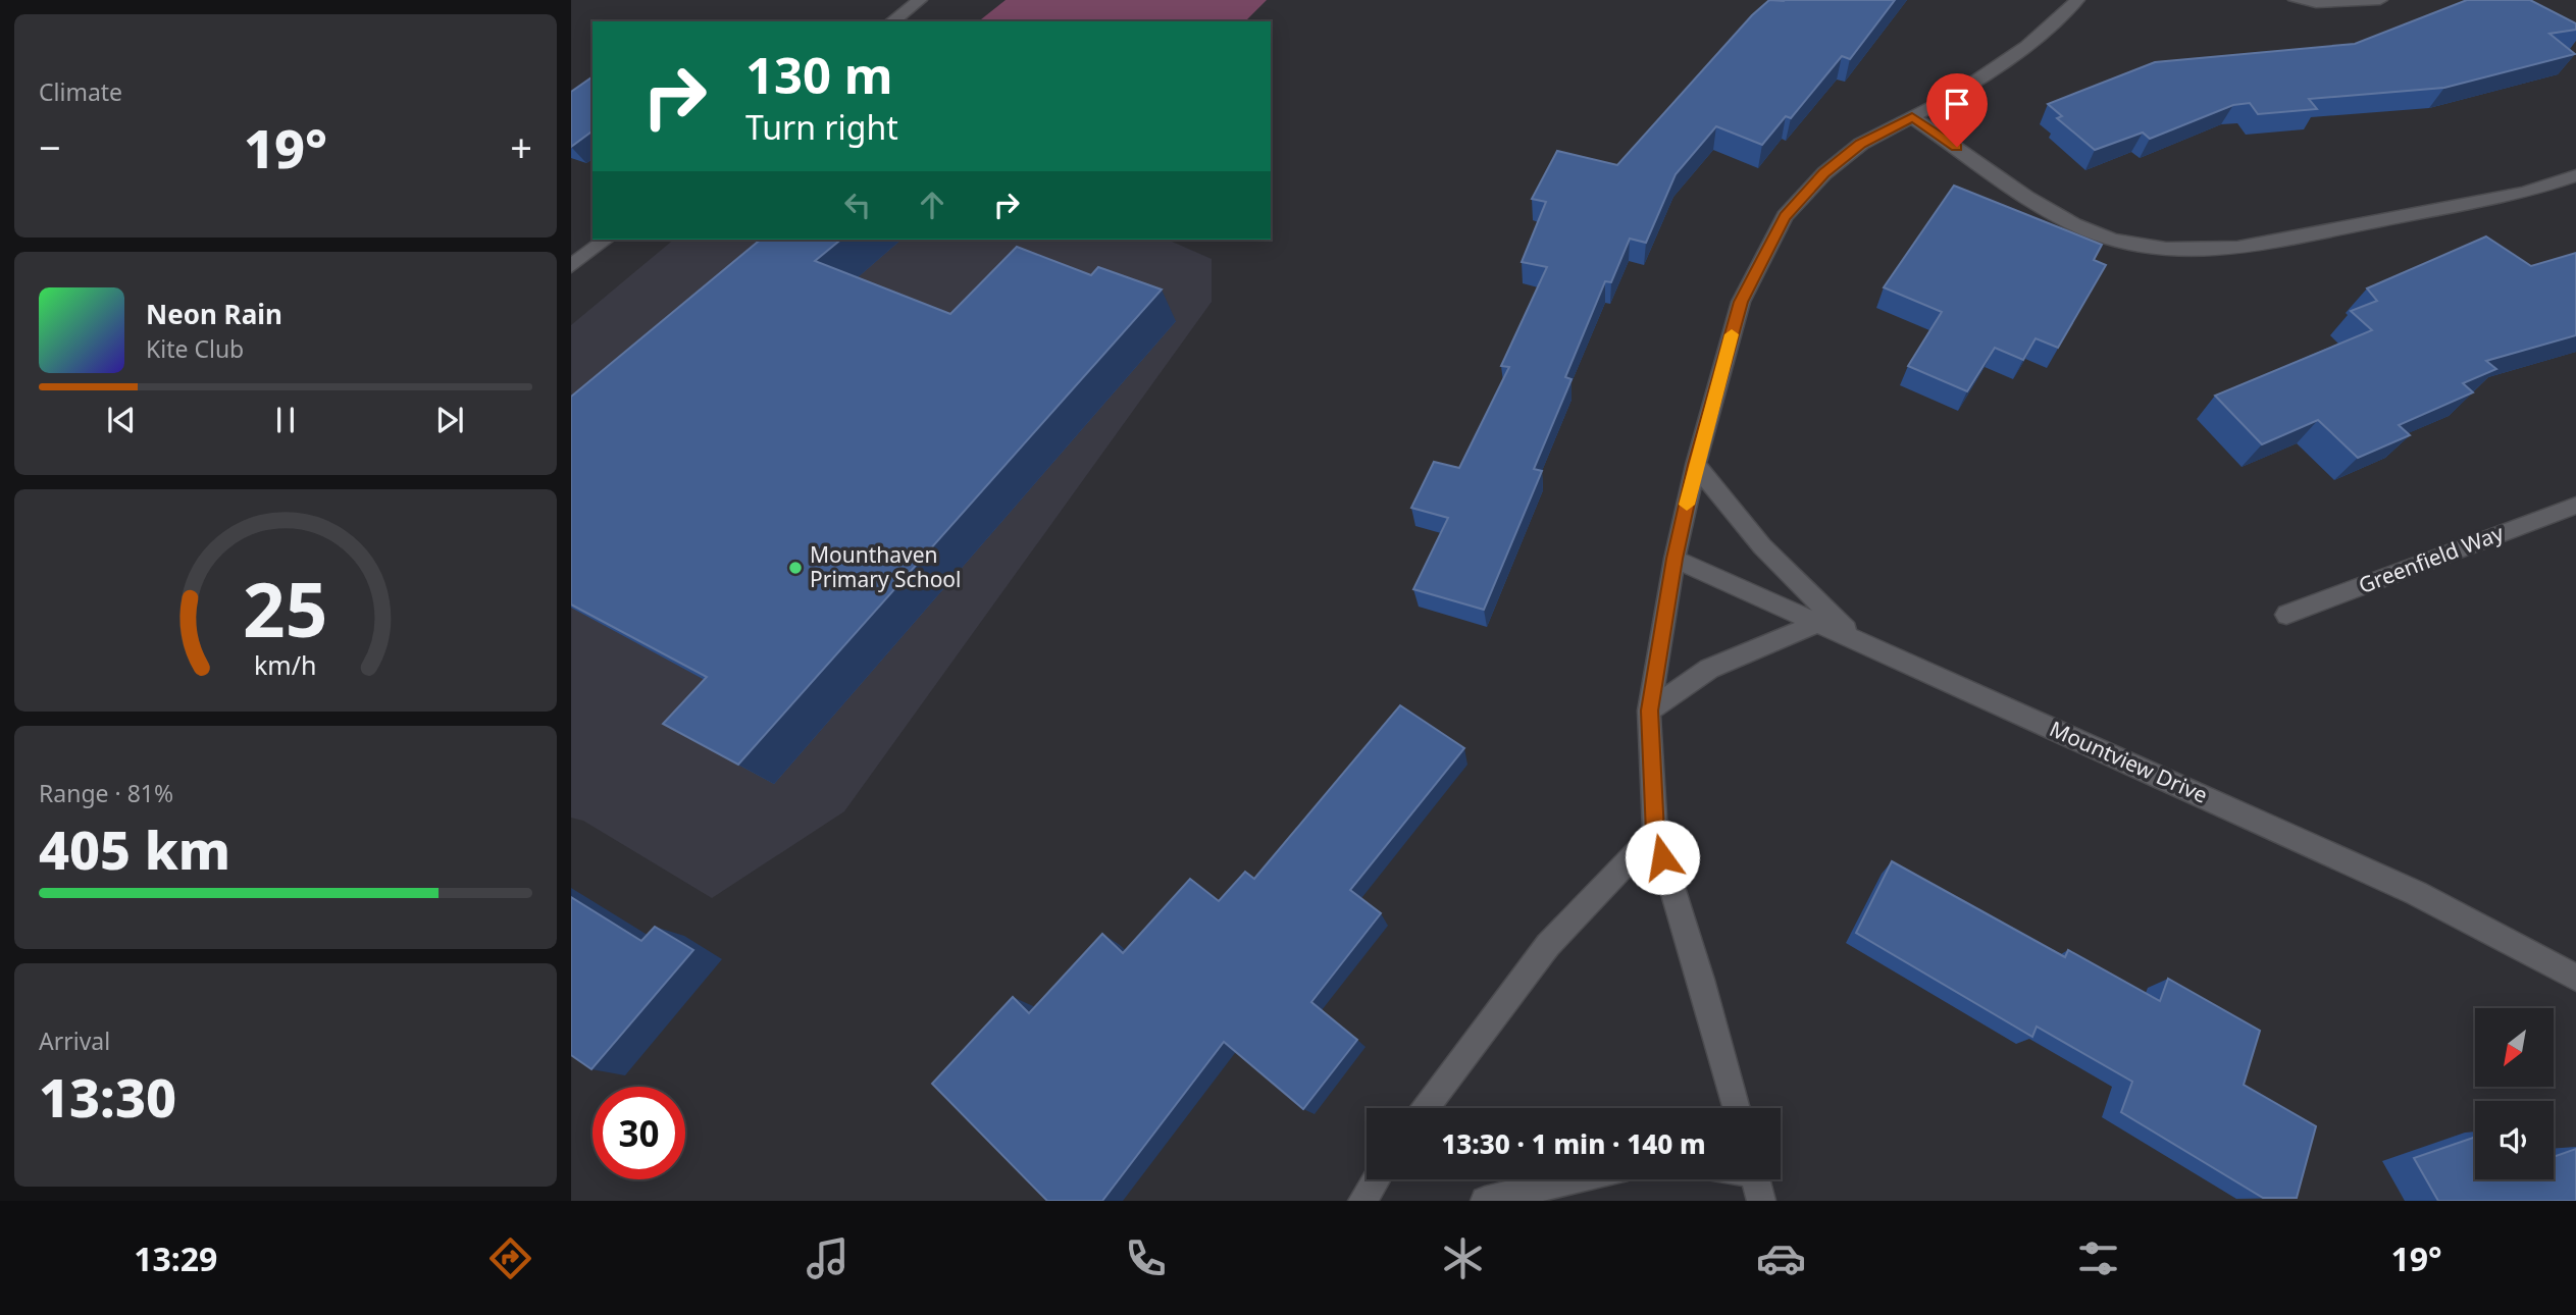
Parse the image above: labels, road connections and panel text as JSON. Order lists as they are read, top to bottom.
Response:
{
  "streets": {
    "street": ["Greenfield Way", "Mountview Drive"]
  },
  "places": ["Mounthaven Primary School"],
  "north": "bottom left",
  "page": {
    "tile": [
      "Climate",
      ["Range · 81%", "405 km"],
      ["Arrival", "13:30"]
    ],
    "turn": ["130 m", "Turn right"],
    "heat": ["−", "19°", "+"],
    "song": ["Neon Rain", "Kite Club"],
    "limit": "30",
    "trip": "13:30 · 1 min · 140 m",
    "tabs": ["13:29", "19°"],
    "gauge": ["25", "km/h"]
  }
}
